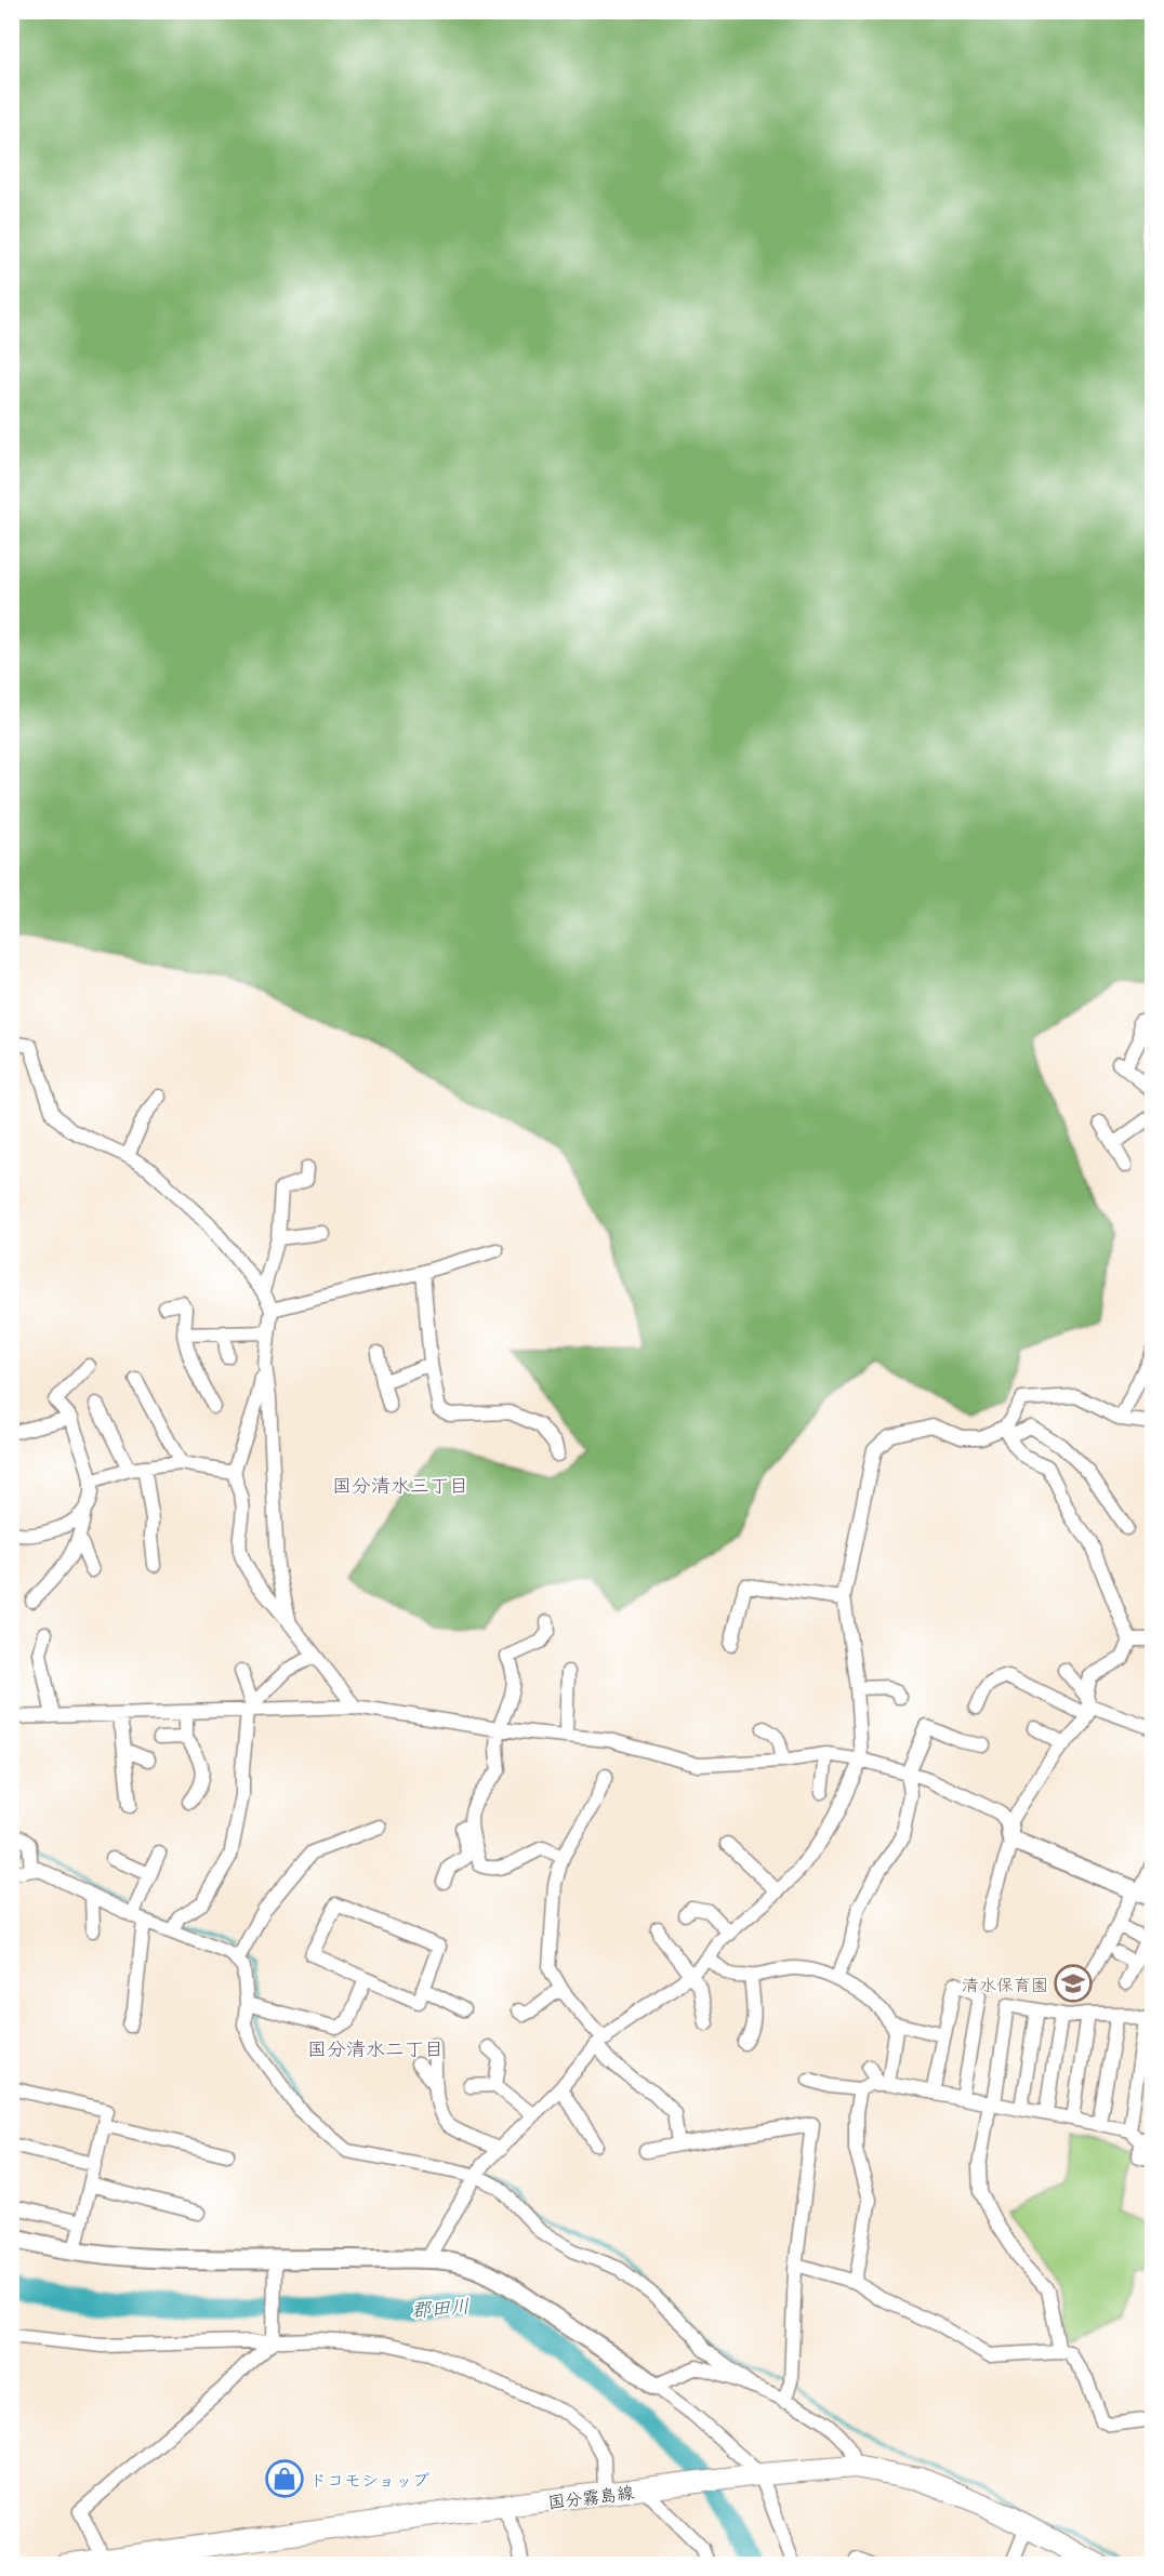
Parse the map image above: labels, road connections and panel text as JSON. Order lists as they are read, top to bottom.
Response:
{
  "streets": {
    "main road": ["国分霧島線"]
  },
  "districts": ["国分清水三丁目", "国分清水二丁目"],
  "water": ["郡田川"],
  "places": {
    "school or university": ["清水保育園"],
    "shop": ["ドコモショップ"]
  }
}
